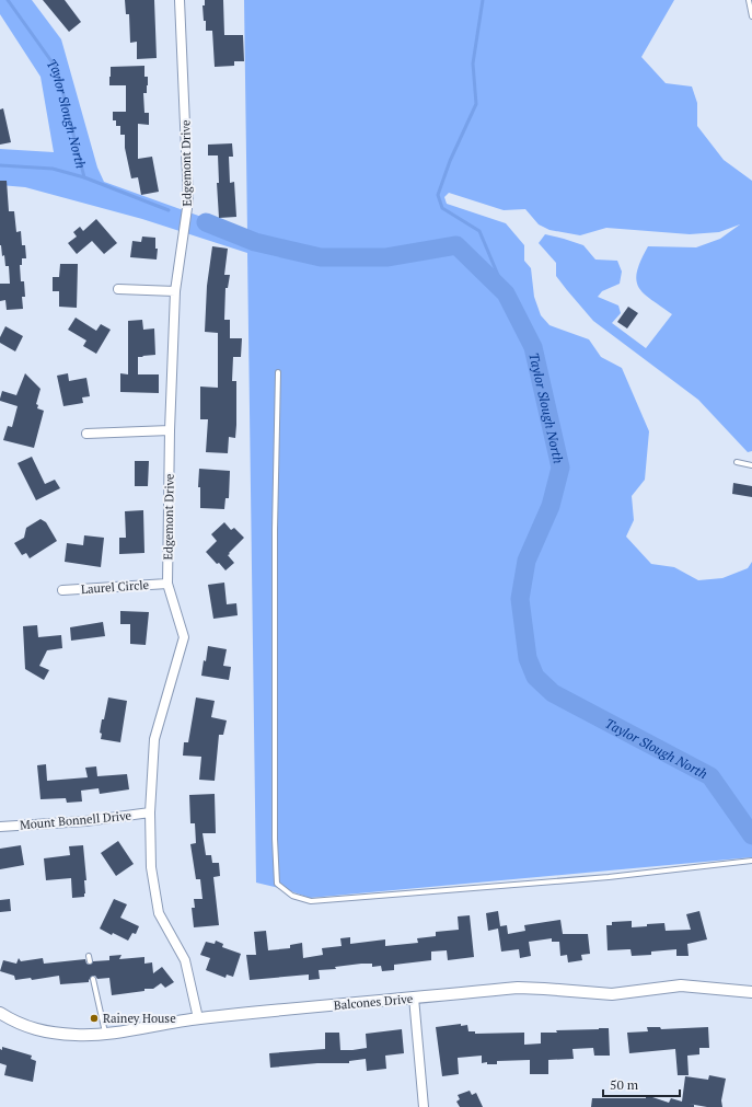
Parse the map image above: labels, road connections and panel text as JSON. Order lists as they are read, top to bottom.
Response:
{
  "streets": {
    "street": [
      "Edgemont Drive",
      "Laurel Circle",
      "Mount Bonnell Drive",
      "Balcones Drive"
    ]
  },
  "crossings": [
    ["Edgemont Drive", "Laurel Circle"],
    ["Edgemont Drive", "Mount Bonnell Drive"],
    ["Edgemont Drive", "Balcones Drive"]
  ],
  "water": ["Taylor Slough North"],
  "places": ["Rainey House"],
  "scale_bar": "50 m"
}
